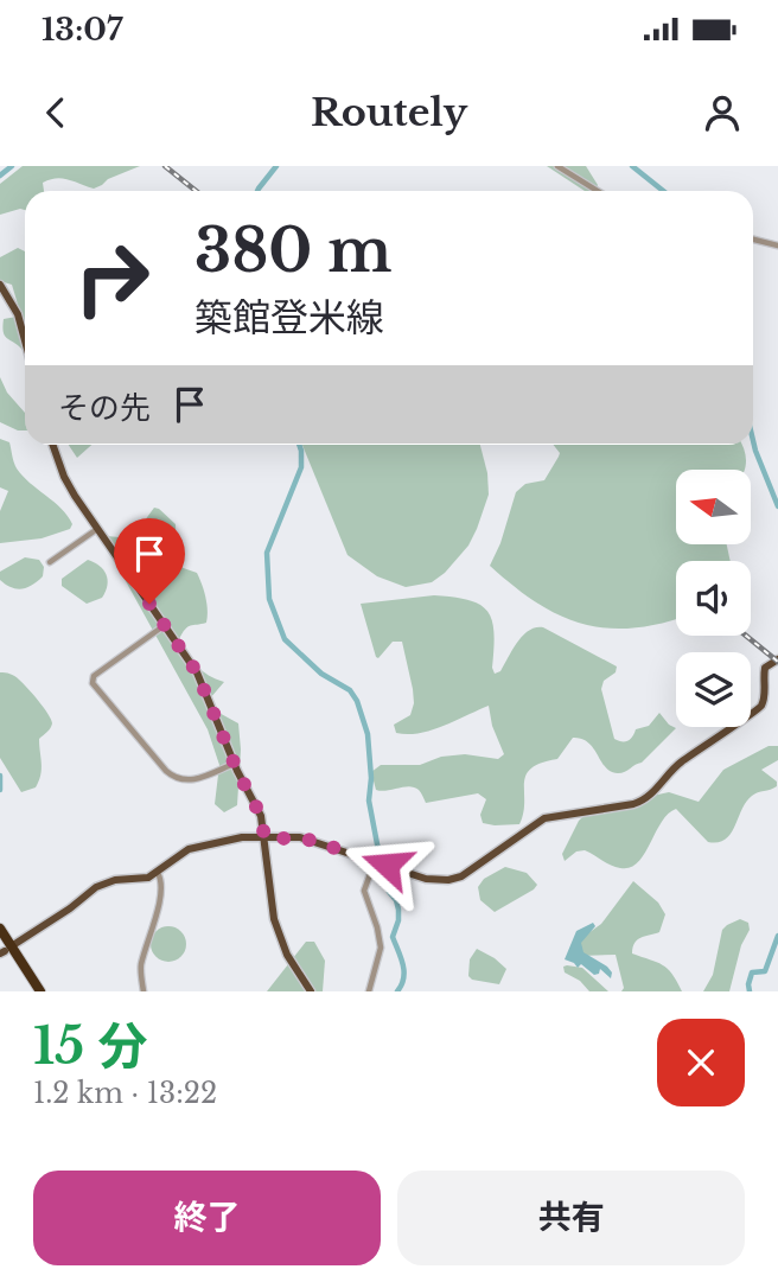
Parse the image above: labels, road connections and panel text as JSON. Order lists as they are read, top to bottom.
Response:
{
  "north": "left",
  "page": {
    "status": "13:07",
    "header": "Routely",
    "turn": ["380 m", "築館登米線"],
    "then": "その先",
    "heading": ["15 分", "1.2 km · 13:22"],
    "buttons": ["終了", "共有"]
  }
}
